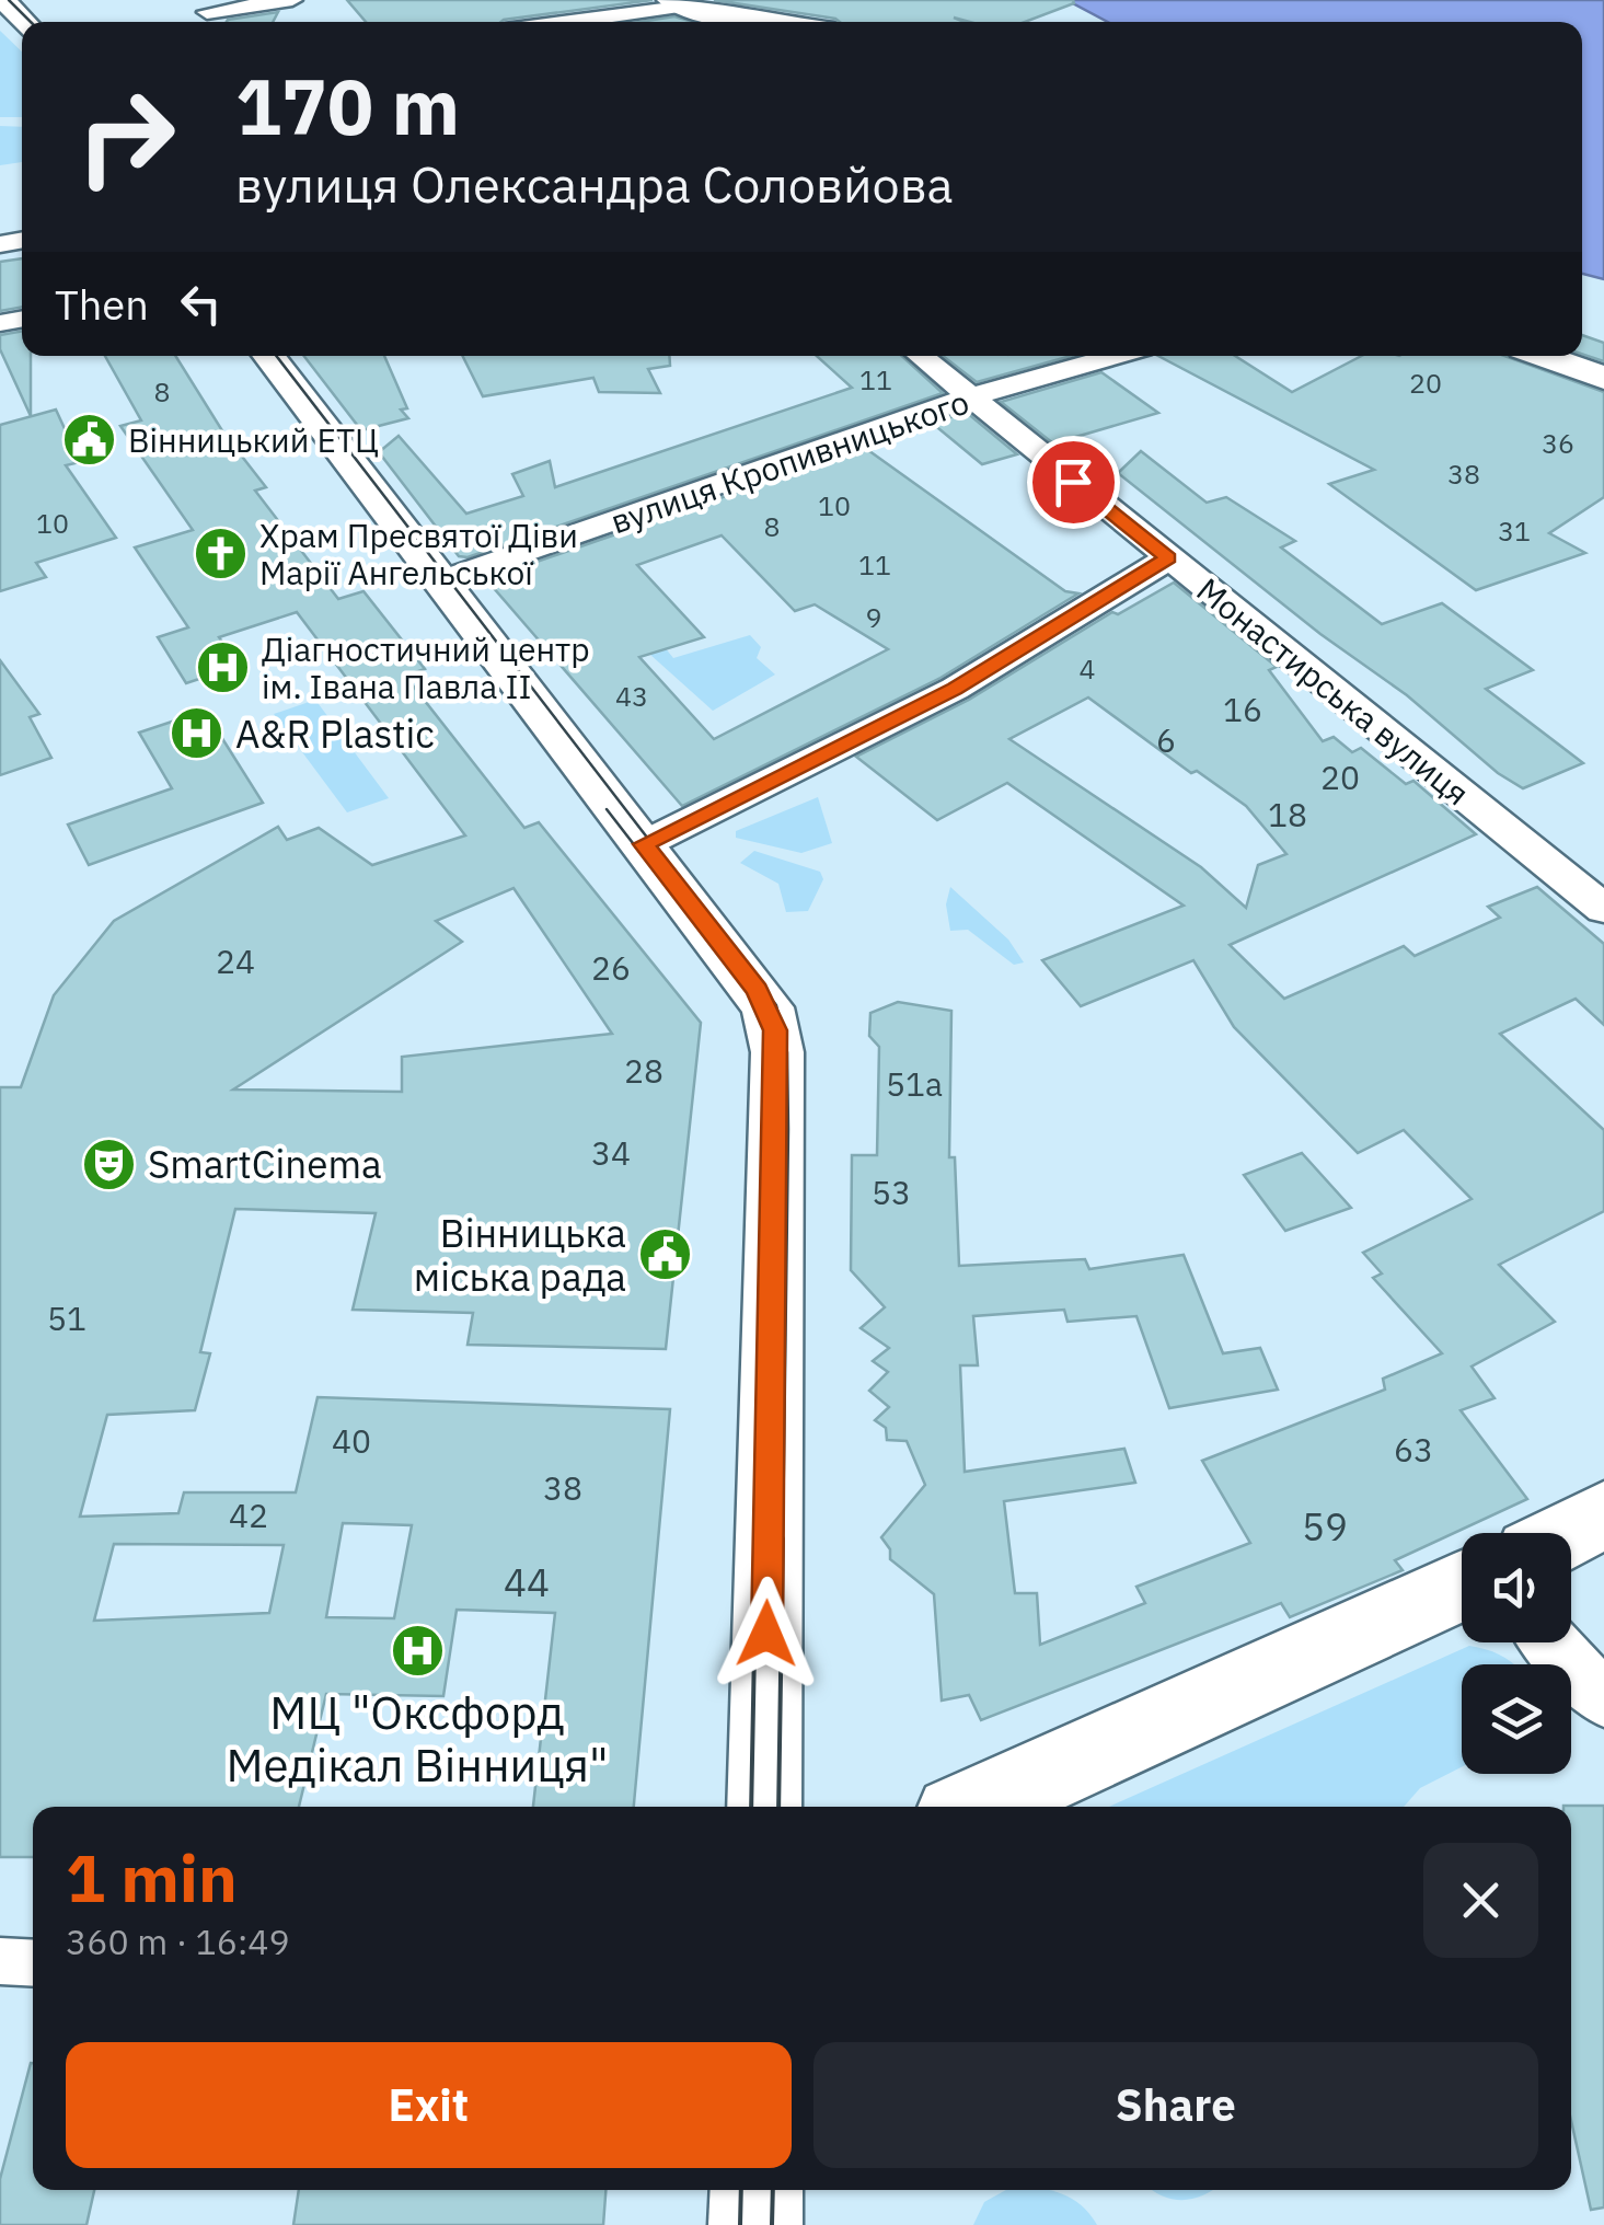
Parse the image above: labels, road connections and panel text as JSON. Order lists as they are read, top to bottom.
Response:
{
  "streets": {
    "street": ["вулиця Кропивницького", "Монастирська вулиця"]
  },
  "crossings": [
    ["вулиця Кропивницького", "Монастирська вулиця"]
  ],
  "places": {
    "public building": ["Вінницький ЕТЦ", "Вінницька міська рада"],
    "church": ["Храм Пресвятої Діви Марії Ангельської"],
    "hospital": ["Діагностичний центр ім. Івана Павла II", "A&R Plastic", "МЦ \"Оксфорд Медікал Вінниця\""],
    "theatre": ["SmartCinema"]
  },
  "house_numbers": [
    "11",
    "20",
    "8",
    "36",
    "38",
    "10",
    "10",
    "8",
    "31",
    "11",
    "9",
    "4",
    "43",
    "16",
    "6",
    "20",
    "18",
    "24",
    "26",
    "28",
    "51а",
    "34",
    "53",
    "51",
    "40",
    "63",
    "38",
    "42",
    "59",
    "44"
  ],
  "page": {
    "turn": ["170 m", "вулиця Олександра Соловйова"],
    "then": "Then",
    "heading": ["1 min", "360 m · 16:49"],
    "buttons": ["Exit", "Share"]
  }
}
